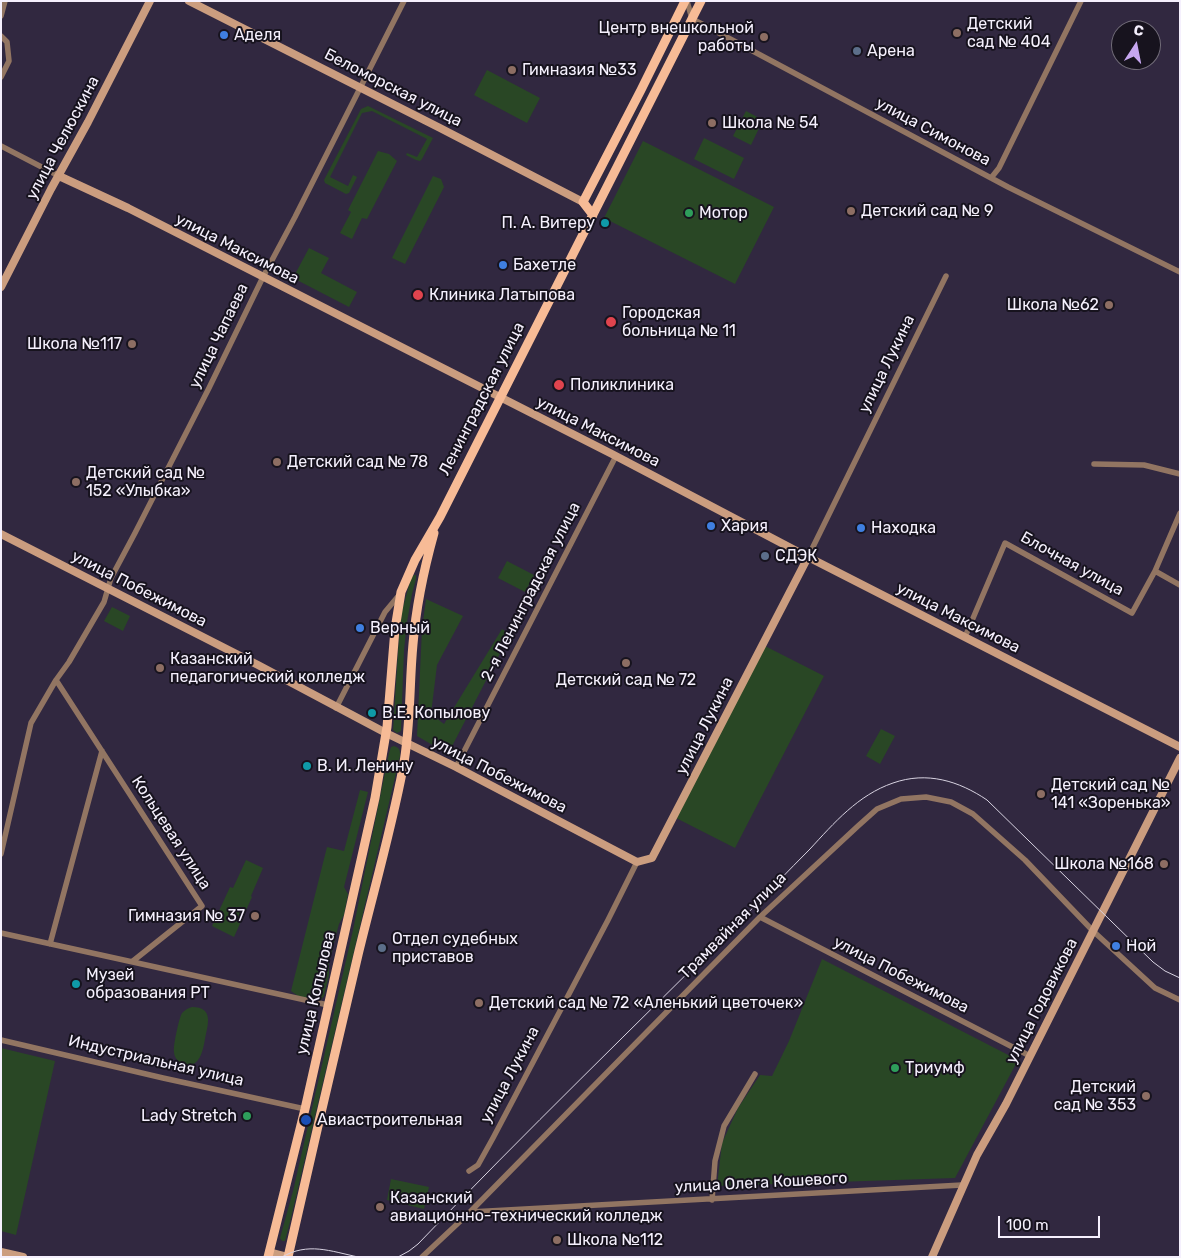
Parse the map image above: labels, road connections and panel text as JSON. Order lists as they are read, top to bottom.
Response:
{
  "streets": {
    "main road": [
      "Беломорская улица",
      "улица Челюскина",
      "улица Максимова",
      "улица Лукина",
      "Ленинградская улица",
      "улица Побежимова",
      "улица Копылова",
      "улица Годовикова"
    ],
    "street": [
      "улица Симонова",
      "улица Чапаева",
      "Блочная улица",
      "2-я Ленинградская улица",
      "Кольцевая улица",
      "Трамвайная улица",
      "Индустриальная улица",
      "улица Олега Кошевого"
    ]
  },
  "crossings": [
    ["Беломорская улица", "улица Чапаева"],
    ["улица Симонова", "Ленинградская улица"],
    ["улица Челюскина", "улица Максимова"],
    ["улица Максимова", "улица Чапаева"],
    ["улица Максимова", "улица Лукина"],
    ["улица Максимова", "Ленинградская улица"],
    ["улица Максимова", "Блочная улица"],
    ["улица Максимова", "2-я Ленинградская улица"],
    ["улица Чапаева", "улица Побежимова"],
    ["улица Чапаева", "Кольцевая улица"],
    ["улица Лукина", "улица Побежимова"],
    ["Ленинградская улица", "улица Побежимова"],
    ["Ленинградская улица", "улица Копылова"],
    ["улица Побежимова", "2-я Ленинградская улица"],
    ["улица Побежимова", "Трамвайная улица"],
    ["улица Побежимова", "улица Копылова"],
    ["улица Побежимова", "улица Годовикова"],
    ["Трамвайная улица", "улица Годовикова"],
    ["Трамвайная улица", "улица Олега Кошевого"],
    ["улица Копылова", "Индустриальная улица"],
    ["улица Годовикова", "улица Олега Кошевого"]
  ],
  "places": [
    "Детский сад № 404",
    "Аделя",
    "Центр внешкольной работы",
    "Арена",
    "Гимназия №33",
    "Школа № 54",
    "Детский сад № 9",
    "Мотор",
    "П. А. Витеру",
    "Бахетле",
    "Клиника Латыпова",
    "Школа №62",
    "Городская больница № 11",
    "Школа №117",
    "Поликлиника",
    "Детский сад № 78",
    "Детский сад № 152 «Улыбка»",
    "Хария",
    "Находка",
    "СДЭК",
    "Верный",
    "Детский сад № 72",
    "Казанский педагогический колледж",
    "В.Е. Копылову",
    "В. И. Ленину",
    "Детский сад № 141 «Зоренька»",
    "Школа №168",
    "Гимназия № 37",
    "Ной",
    "Отдел судебных приставов",
    "Музей образования РТ",
    "Детский сад № 72 «Аленький цветочек»",
    "Триумф",
    "Детский сад № 353",
    "Lady Stretch",
    "Авиастроительная",
    "Казанский авиационно-технический колледж",
    "Школа №112"
  ],
  "scale_bar": "100 m",
  "north": "top"
}
